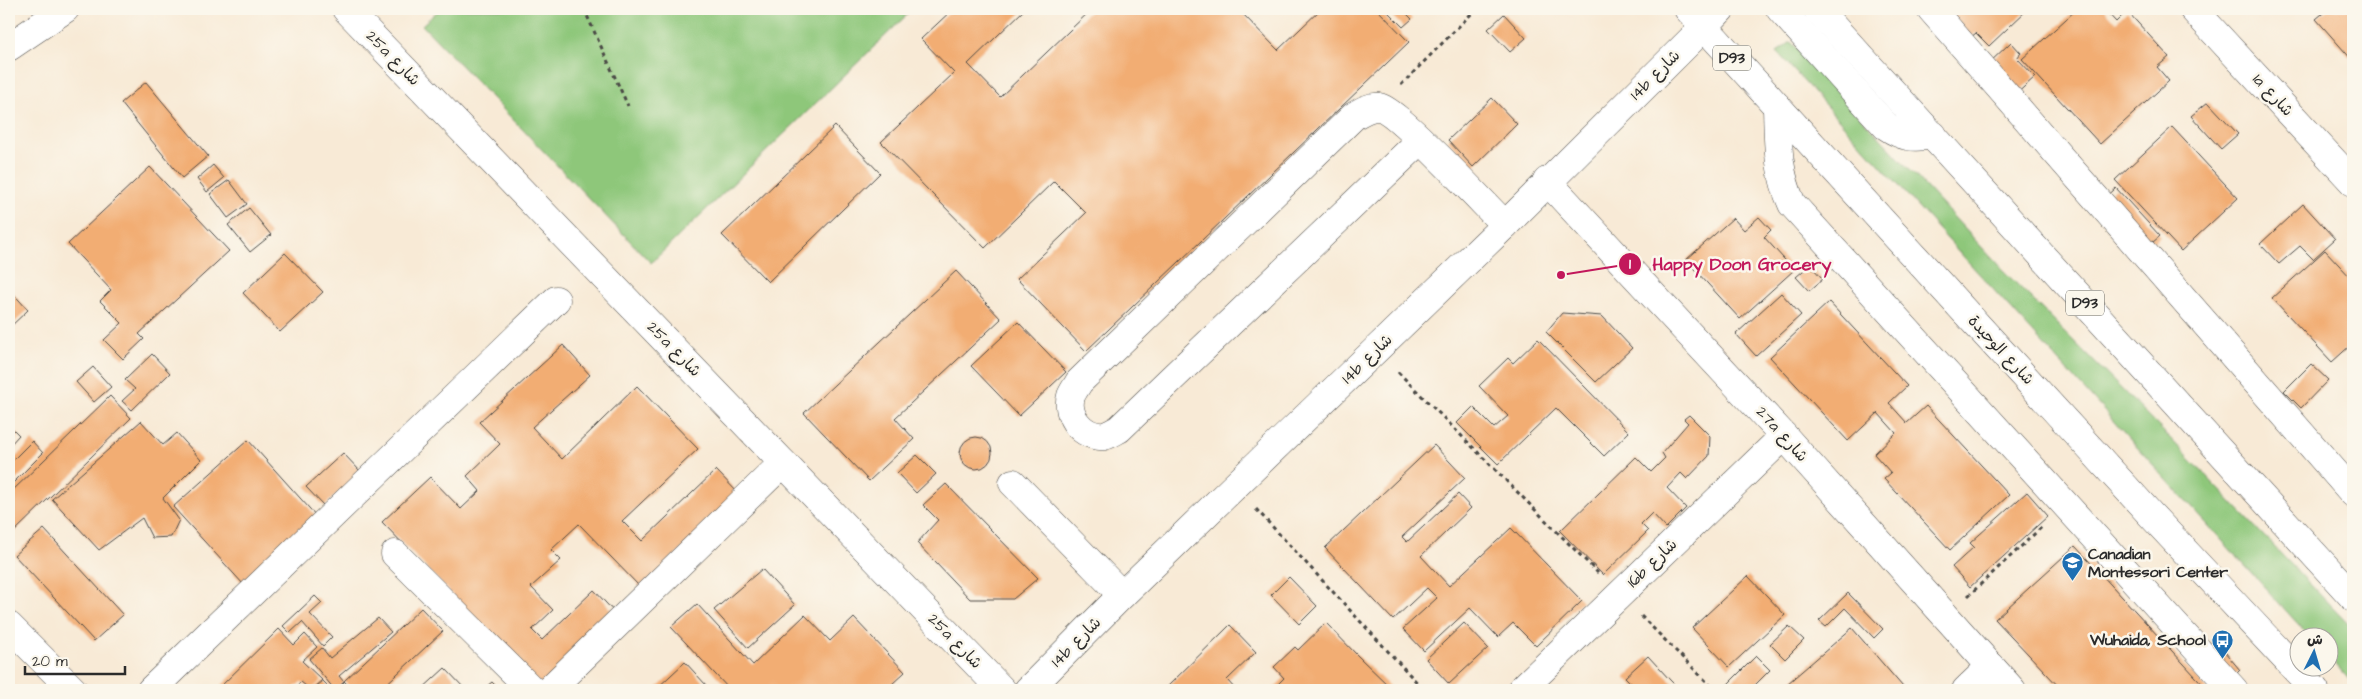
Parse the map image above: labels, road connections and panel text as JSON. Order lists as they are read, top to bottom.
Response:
{
  "streets": {
    "street": [
      "25a شارع",
      "D93",
      "14b شارع",
      "1a شارع",
      "شارع الوحيدة",
      "27a شارع",
      "16b شارع"
    ]
  },
  "crossings": [
    ["14b شارع", "شارع الوحيدة"],
    ["14b شارع", "27a شارع"],
    ["27a شارع", "16b شارع"]
  ],
  "places": {
    "other": ["Happy Doon Grocery"],
    "school or university": ["Canadian Montessori Center"],
    "bus stop": ["Wuhaida, School"]
  },
  "scale_bar": "20 m",
  "north": "top"
}
